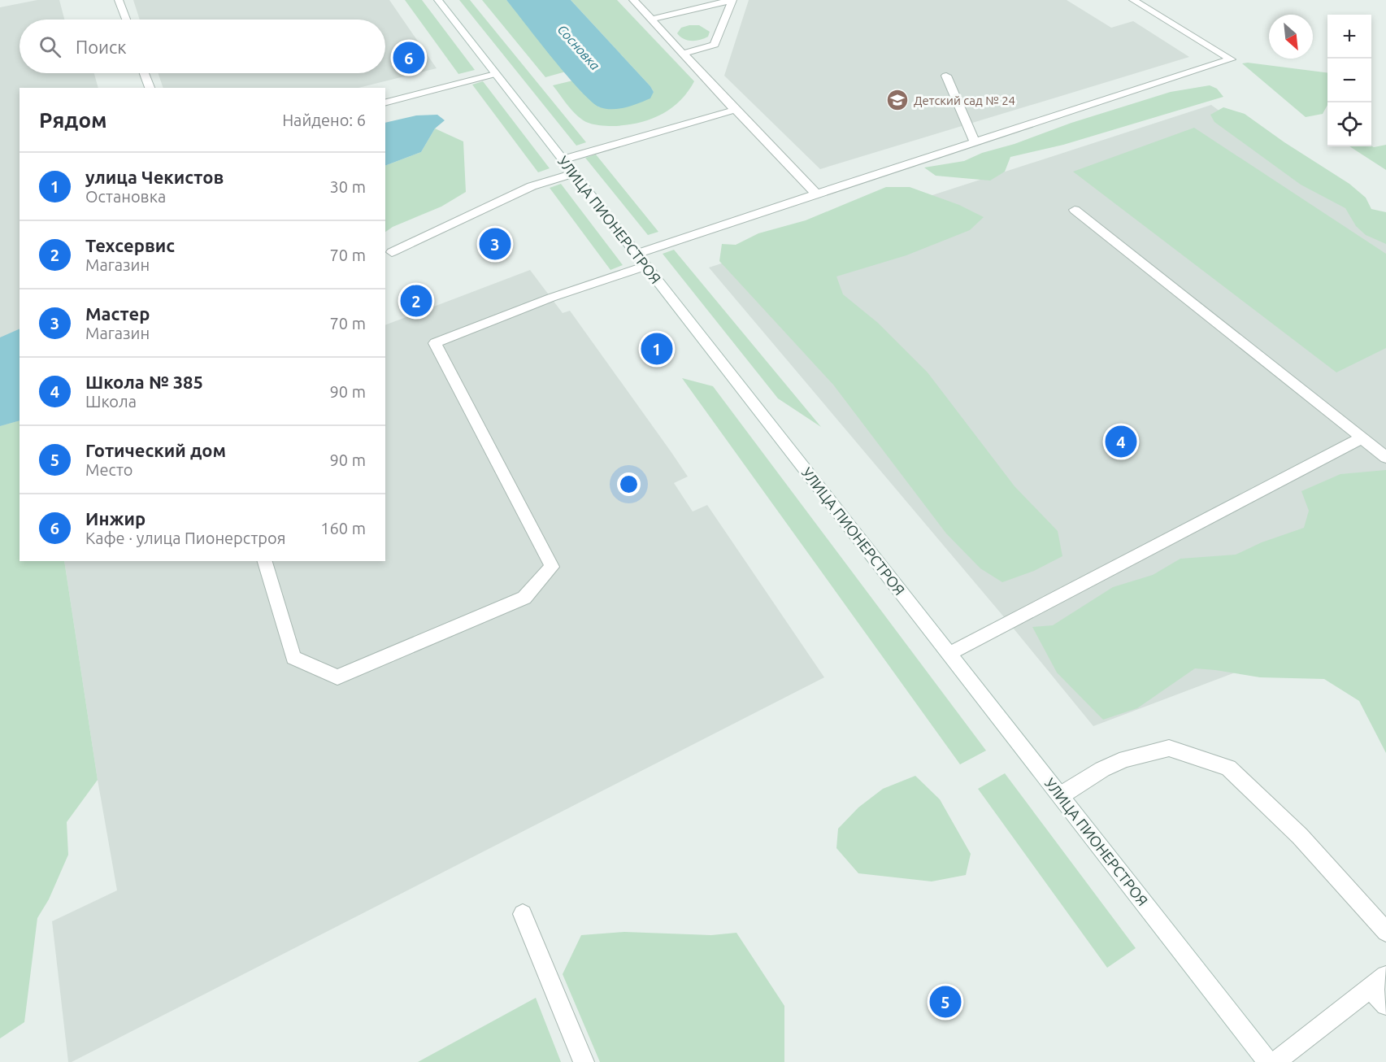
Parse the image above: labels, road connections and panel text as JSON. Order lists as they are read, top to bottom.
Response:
{
  "streets": {
    "street": ["УЛИЦА ПИОНЕРСТРОЯ"]
  },
  "water": ["Сосновка"],
  "places": {
    "school or university": ["Детский сад № 24"]
  },
  "north": "bottom right",
  "page": {
    "map_buttons": ["+", "−"],
    "search": "Поиск",
    "pins": [
      "6",
      "3",
      "2",
      "1",
      "4",
      "5"
    ],
    "heading": ["Рядом", "Найдено: 6"],
    "list": [
      {
        "mark": "1",
        "name": "улица Чекистов",
        "note": "Остановка",
        "value": "30 m"
      },
      {
        "mark": "2",
        "name": "Техсервис",
        "note": "Магазин",
        "value": "70 m"
      },
      {
        "mark": "3",
        "name": "Мастер",
        "note": "Магазин",
        "value": "70 m"
      },
      {
        "mark": "4",
        "name": "Школа № 385",
        "note": "Школа",
        "value": "90 m"
      },
      {
        "mark": "5",
        "name": "Готический дом",
        "note": "Место",
        "value": "90 m"
      },
      {
        "mark": "6",
        "name": "Инжир",
        "note": "Кафе · улица Пионерстроя",
        "value": "160 m"
      }
    ]
  }
}
